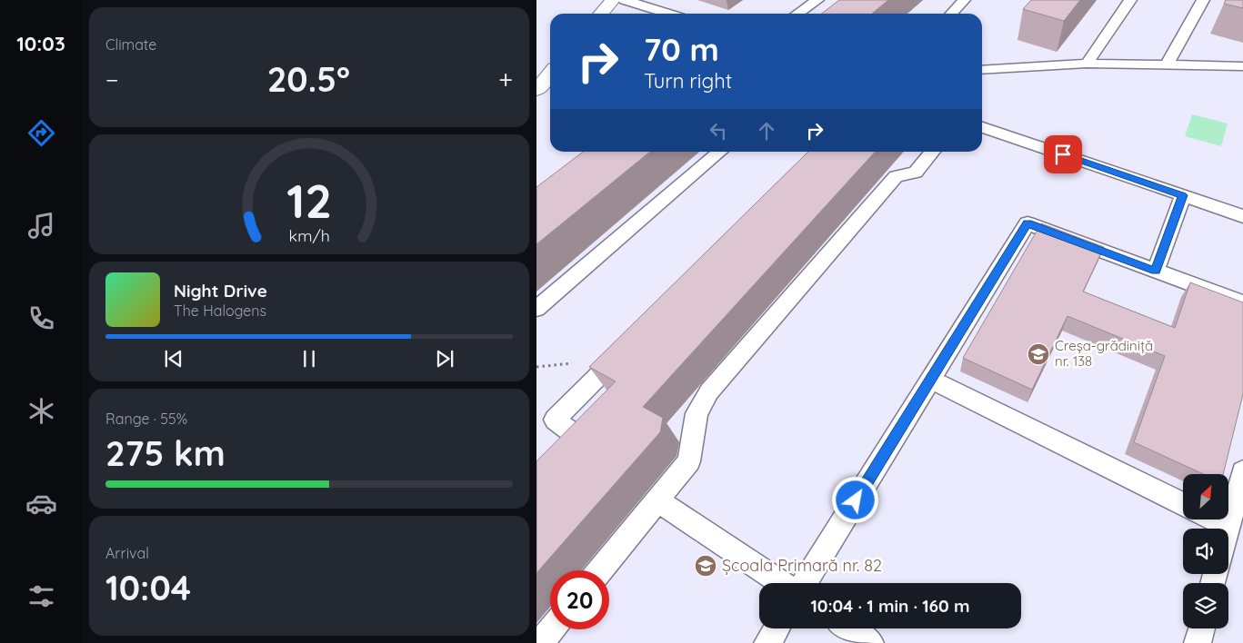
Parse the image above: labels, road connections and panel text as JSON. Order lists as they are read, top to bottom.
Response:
{
  "places": {
    "school or university": ["Creșa-grădiniță nr. 138", "Școala Primară nr. 82"]
  },
  "north": "top right",
  "page": {
    "tabs": "10:03",
    "tile": [
      "Climate",
      ["Range · 55%", "275 km"],
      ["Arrival", "10:04"]
    ],
    "turn": ["70 m", "Turn right"],
    "heat": ["−", "20.5°", "+"],
    "song": ["Night Drive", "The Halogens"],
    "limit": "20",
    "trip": "10:04 · 1 min · 160 m",
    "gauge": ["12", "km/h"]
  }
}
